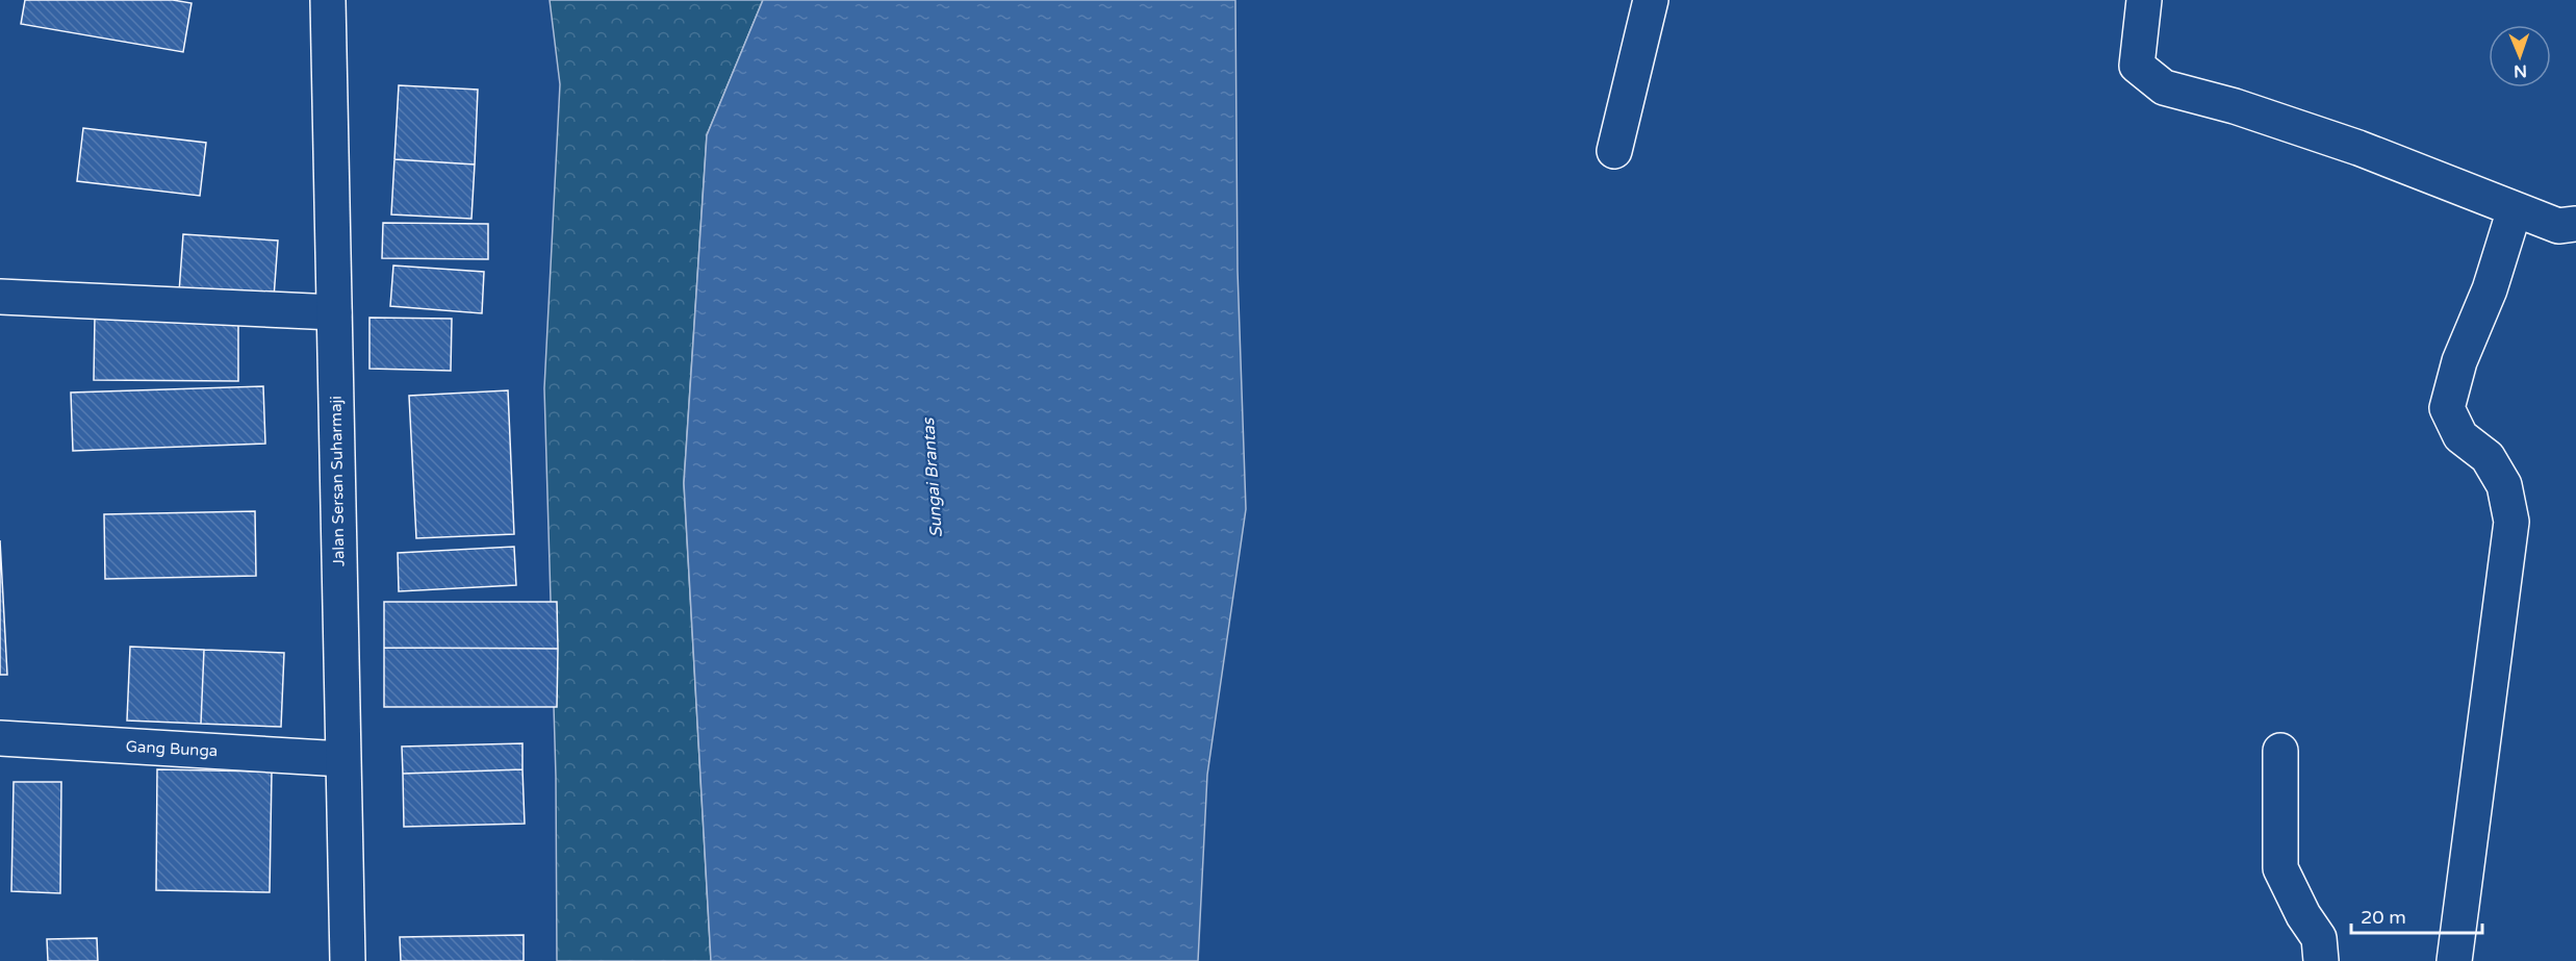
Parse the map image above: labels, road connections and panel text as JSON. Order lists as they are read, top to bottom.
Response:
{
  "streets": {
    "main road": ["Jalan Sersan Suharmaji", "Gang Bunga"]
  },
  "crossings": [
    ["Jalan Sersan Suharmaji", "Gang Bunga"]
  ],
  "water": ["Sungai Brantas"],
  "scale_bar": "20 m",
  "north": "bottom"
}
